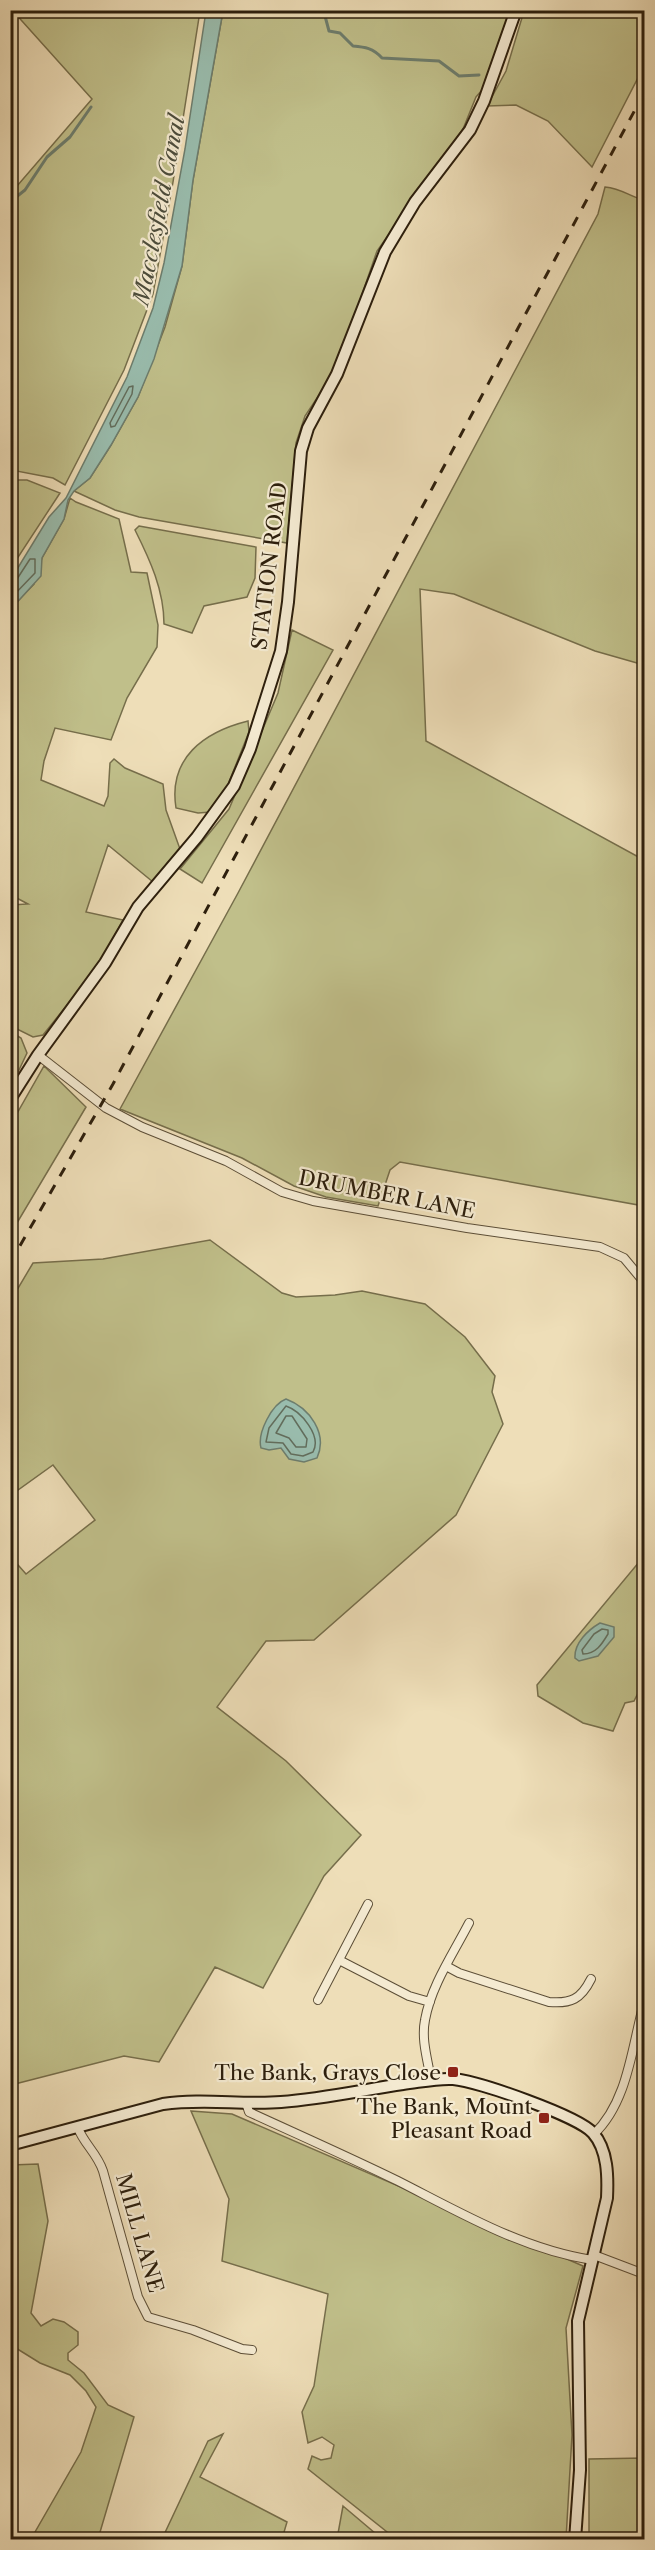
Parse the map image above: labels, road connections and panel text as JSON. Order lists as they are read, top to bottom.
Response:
{
  "streets": {
    "street": ["STATION ROAD", "DRUMBER LANE", "MILL LANE"]
  },
  "crossings": [
    ["STATION ROAD", "DRUMBER LANE"]
  ],
  "water": ["Macclesfield Canal"],
  "places": {
    "transit": ["The Bank, Grays Close", "The Bank, Mount Pleasant Road"]
  }
}
